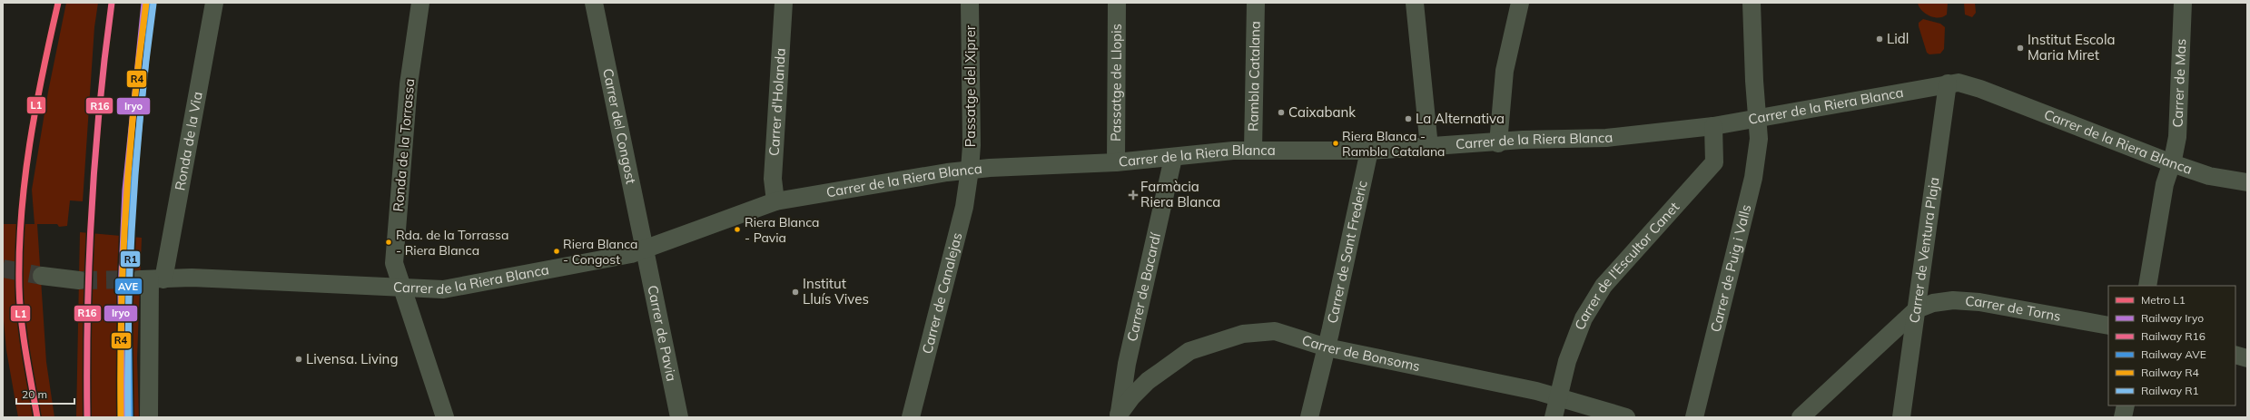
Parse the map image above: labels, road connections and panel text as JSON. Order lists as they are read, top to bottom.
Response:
{
  "streets": {
    "street": [
      "Rambla Catalana",
      "Passatge de Llopis",
      "Carrer de Mas",
      "Passatge del Xiprer",
      "Carrer d'Holanda",
      "Carrer de la Riera Blanca",
      "Carrer del Congost",
      "Ronda de la Via",
      "Ronda de la Torrassa",
      "Carrer de Ventura Plaja",
      "Carrer de Sant Frederic",
      "Carrer de l'Escultor Canet",
      "Carrer de Puig i Valls",
      "Carrer de Bacardí",
      "Carrer de Canalejas",
      "Carrer de Torns",
      "Carrer de Pavia",
      "Carrer de Bonsoms"
    ]
  },
  "crossings": [
    ["Rambla Catalana", "Carrer de la Riera Blanca"],
    ["Passatge de Llopis", "Carrer de la Riera Blanca"],
    ["Carrer de Mas", "Carrer de la Riera Blanca"],
    ["Passatge del Xiprer", "Carrer de la Riera Blanca"],
    ["Passatge del Xiprer", "Carrer de Canalejas"],
    ["Carrer d'Holanda", "Carrer de la Riera Blanca"],
    ["Carrer de la Riera Blanca", "Carrer del Congost"],
    ["Carrer de la Riera Blanca", "Ronda de la Via"],
    ["Carrer de la Riera Blanca", "Ronda de la Torrassa"],
    ["Carrer de la Riera Blanca", "Carrer de Ventura Plaja"],
    ["Carrer de la Riera Blanca", "Carrer de Sant Frederic"],
    ["Carrer de la Riera Blanca", "Carrer de l'Escultor Canet"],
    ["Carrer de la Riera Blanca", "Carrer de Puig i Valls"],
    ["Carrer de la Riera Blanca", "Carrer de Bacardí"],
    ["Carrer de la Riera Blanca", "Carrer de Canalejas"],
    ["Carrer de la Riera Blanca", "Carrer de Pavia"],
    ["Carrer del Congost", "Carrer de Pavia"],
    ["Carrer de Ventura Plaja", "Carrer de Torns"],
    ["Carrer de Sant Frederic", "Carrer de Bonsoms"],
    ["Carrer de l'Escultor Canet", "Carrer de Bonsoms"],
    ["Carrer de Bacardí", "Carrer de Bonsoms"]
  ],
  "places": {
    "other": [
      "Lidl",
      "Institut Escola Maria Miret",
      "Caixabank",
      "La Alternativa",
      "Riera Blanca - Rambla Catalana",
      "Riera Blanca - Pavia",
      "Rda. de la Torrassa - Riera Blanca",
      "Riera Blanca - Congost",
      "Institut Lluís Vives",
      "Livensa. Living"
    ],
    "health": ["Farmàcia Riera Blanca"]
  },
  "lines": [
    "metro line L1",
    "rail line Iryo",
    "rail line R16",
    "rail line R4",
    "rail line AVE",
    "rail line R1"
  ],
  "legend": [
    "Metro L1",
    "Railway Iryo",
    "Railway R16",
    "Railway AVE",
    "Railway R4",
    "Railway R1"
  ],
  "scale_bar": "20 m"
}
